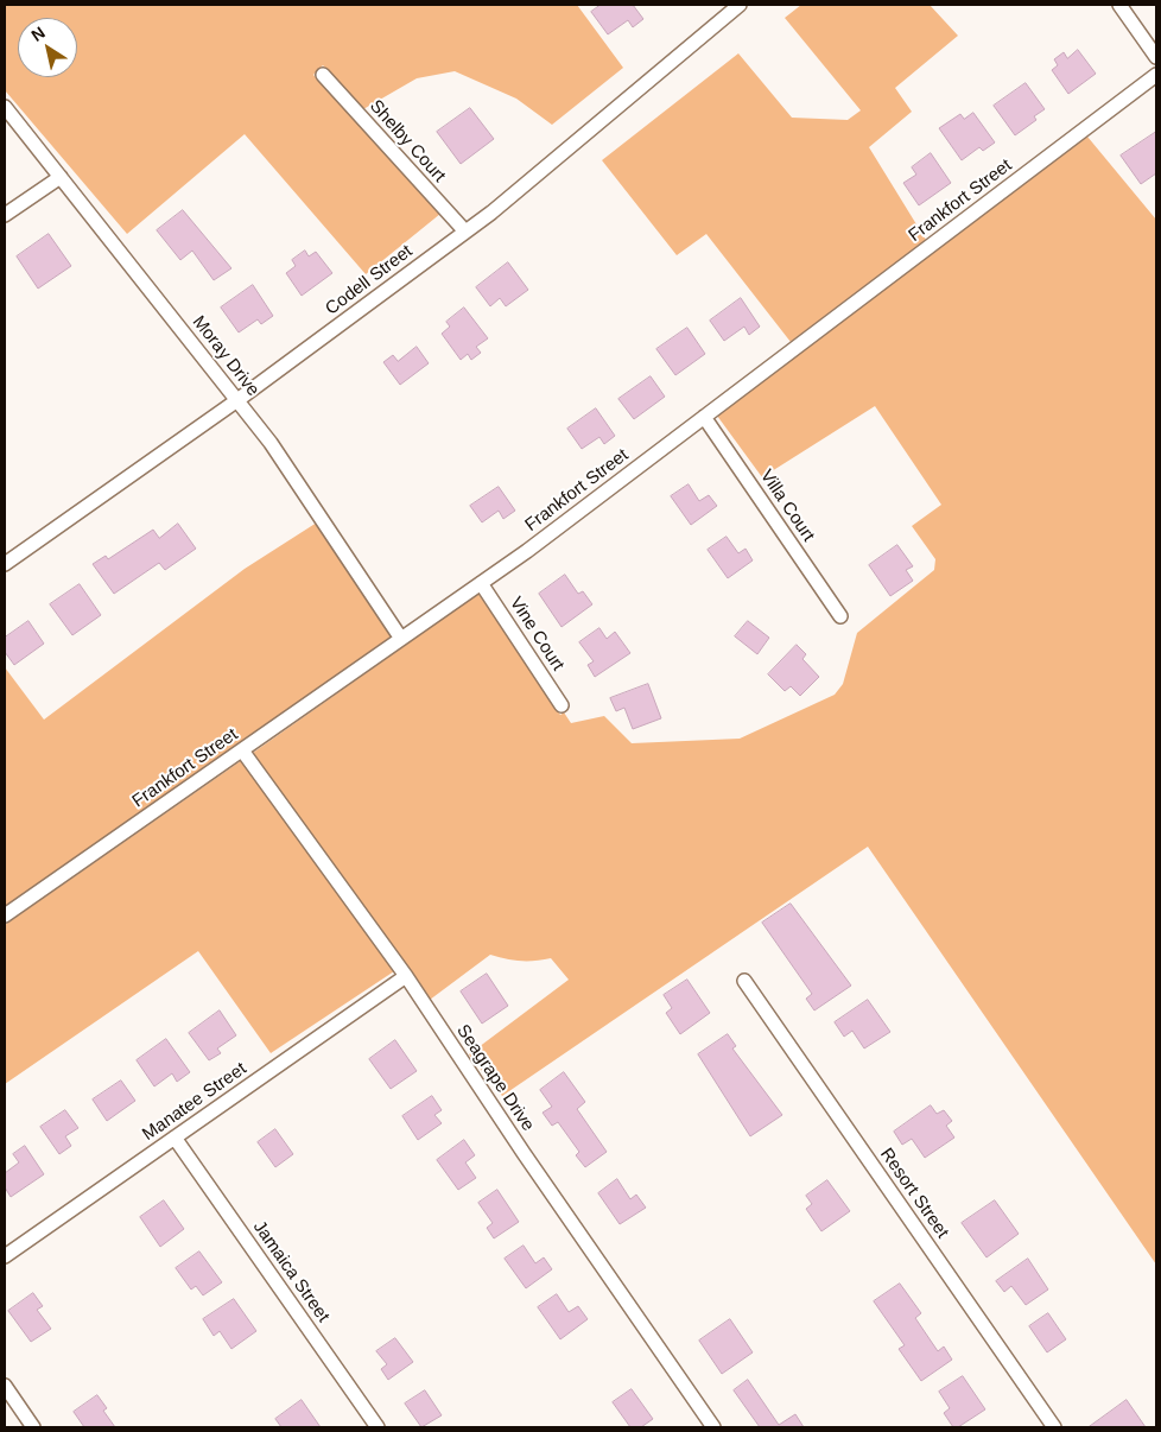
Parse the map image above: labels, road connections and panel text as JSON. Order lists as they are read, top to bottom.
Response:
{
  "streets": {
    "street": [
      "Shelby Court",
      "Frankfort Street",
      "Codell Street",
      "Moray Drive",
      "Villa Court",
      "Vine Court",
      "Seagrape Drive",
      "Manatee Street",
      "Resort Street",
      "Jamaica Street"
    ]
  },
  "crossings": [
    ["Shelby Court", "Codell Street"],
    ["Frankfort Street", "Moray Drive"],
    ["Frankfort Street", "Villa Court"],
    ["Frankfort Street", "Vine Court"],
    ["Frankfort Street", "Seagrape Drive"],
    ["Codell Street", "Moray Drive"],
    ["Seagrape Drive", "Manatee Street"],
    ["Manatee Street", "Jamaica Street"]
  ],
  "north": "top left"
}
